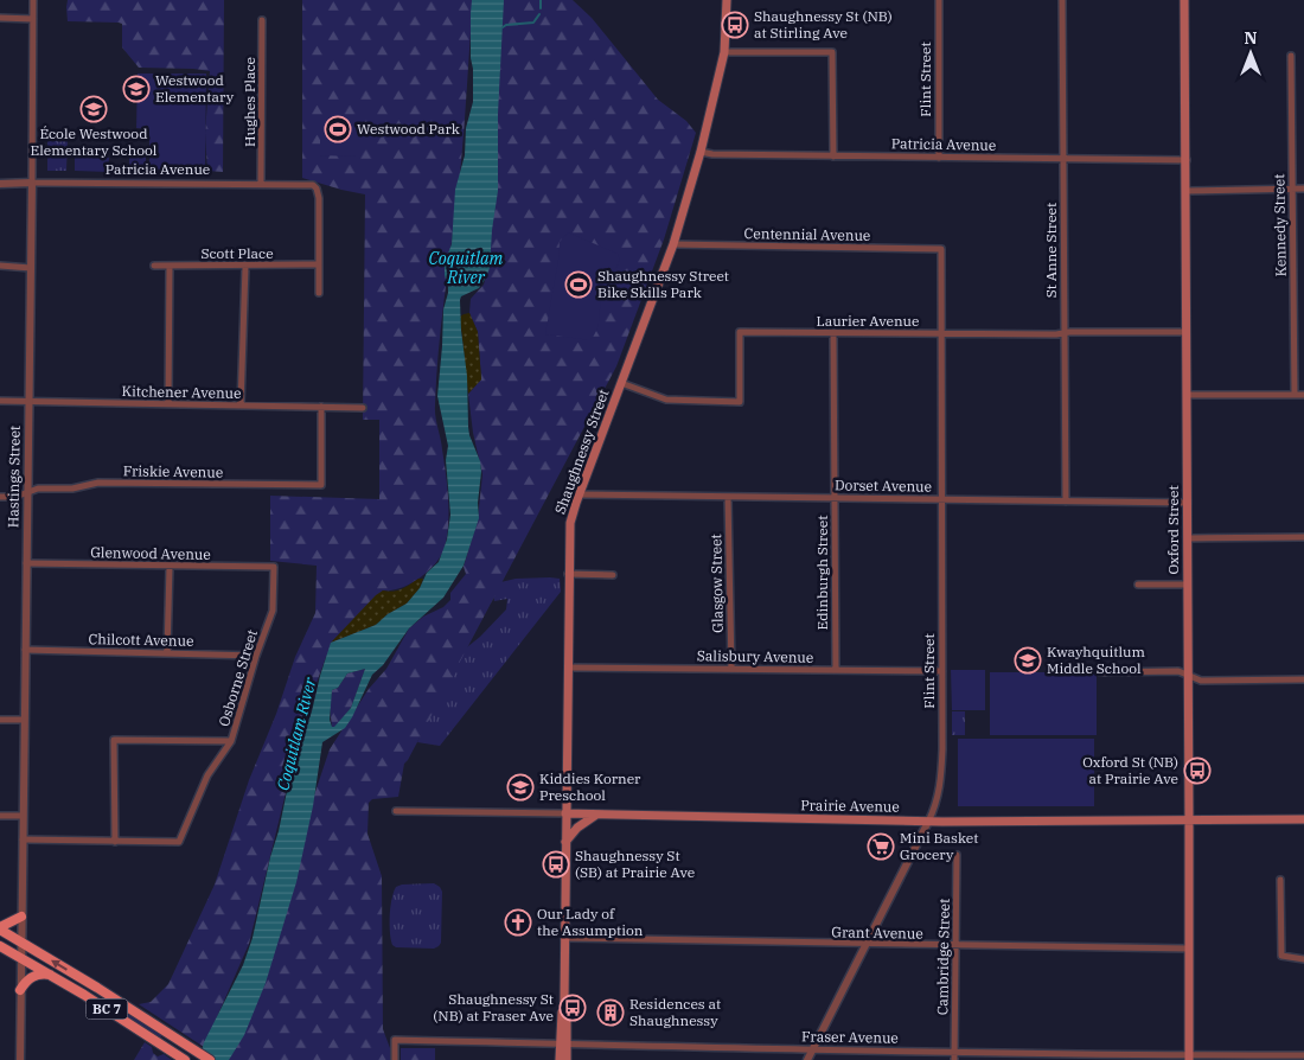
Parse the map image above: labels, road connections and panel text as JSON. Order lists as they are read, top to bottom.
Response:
{
  "streets": {
    "main road": [
      "Shaughnessy Street",
      "Oxford Street",
      "Prairie Avenue",
      "BC 7"
    ],
    "street": [
      "Flint Street",
      "Hughes Place",
      "Patricia Avenue",
      "Kennedy Street",
      "Centennial Avenue",
      "St Anne Street",
      "Scott Place",
      "Laurier Avenue",
      "Kitchener Avenue",
      "Friskie Avenue",
      "Hastings Street",
      "Dorset Avenue",
      "Glenwood Avenue",
      "Edinburgh Street",
      "Glasgow Street",
      "Chilcott Avenue",
      "Salisbury Avenue",
      "Osborne Street",
      "Grant Avenue",
      "Cambridge Street",
      "Fraser Avenue"
    ]
  },
  "crossings": [
    ["Flint Street", "Patricia Avenue"],
    ["Flint Street", "Centennial Avenue"],
    ["Flint Street", "Laurier Avenue"],
    ["Flint Street", "Dorset Avenue"],
    ["Flint Street", "Salisbury Avenue"],
    ["Flint Street", "Prairie Avenue"],
    ["Flint Street", "Grant Avenue"],
    ["Flint Street", "Fraser Avenue"],
    ["Hughes Place", "Patricia Avenue"],
    ["Patricia Avenue", "St Anne Street"],
    ["Patricia Avenue", "Scott Place"],
    ["Patricia Avenue", "Shaughnessy Street"],
    ["Patricia Avenue", "Hastings Street"],
    ["Patricia Avenue", "Oxford Street"],
    ["Centennial Avenue", "Shaughnessy Street"],
    ["St Anne Street", "Laurier Avenue"],
    ["St Anne Street", "Dorset Avenue"],
    ["Laurier Avenue", "Shaughnessy Street"],
    ["Laurier Avenue", "Oxford Street"],
    ["Laurier Avenue", "Edinburgh Street"],
    ["Kitchener Avenue", "Friskie Avenue"],
    ["Kitchener Avenue", "Hastings Street"],
    ["Shaughnessy Street", "Dorset Avenue"],
    ["Shaughnessy Street", "Salisbury Avenue"],
    ["Shaughnessy Street", "Prairie Avenue"],
    ["Shaughnessy Street", "Grant Avenue"],
    ["Shaughnessy Street", "Fraser Avenue"],
    ["Friskie Avenue", "Hastings Street"],
    ["Hastings Street", "Glenwood Avenue"],
    ["Hastings Street", "Chilcott Avenue"],
    ["Hastings Street", "Osborne Street"],
    ["Hastings Street", "BC 7"],
    ["Dorset Avenue", "Oxford Street"],
    ["Dorset Avenue", "Edinburgh Street"],
    ["Dorset Avenue", "Glasgow Street"],
    ["Oxford Street", "Prairie Avenue"],
    ["Oxford Street", "Grant Avenue"],
    ["Oxford Street", "Fraser Avenue"],
    ["Glenwood Avenue", "Osborne Street"],
    ["Edinburgh Street", "Salisbury Avenue"],
    ["Glasgow Street", "Salisbury Avenue"],
    ["Chilcott Avenue", "Osborne Street"],
    ["Grant Avenue", "Cambridge Street"],
    ["Cambridge Street", "Fraser Avenue"]
  ],
  "water": ["Coquitlam River"],
  "places": {
    "bus stop": [
      "Shaughnessy St (NB) at Stirling Ave",
      "Oxford St (NB) at Prairie Ave",
      "Shaughnessy St (SB) at Prairie Ave",
      "Shaughnessy St (NB) at Fraser Ave"
    ],
    "school or university": [
      "Westwood Elementary",
      "École Westwood Elementary School",
      "Kwayhquitlum Middle School",
      "Kiddies Korner Preschool"
    ],
    "sports": ["Westwood Park", "Shaughnessy Street Bike Skills Park"],
    "supermarket": ["Mini Basket Grocery"],
    "church": ["Our Lady of the Assumption"],
    "building": ["Residences at Shaughnessy"]
  },
  "north": "top"
}
